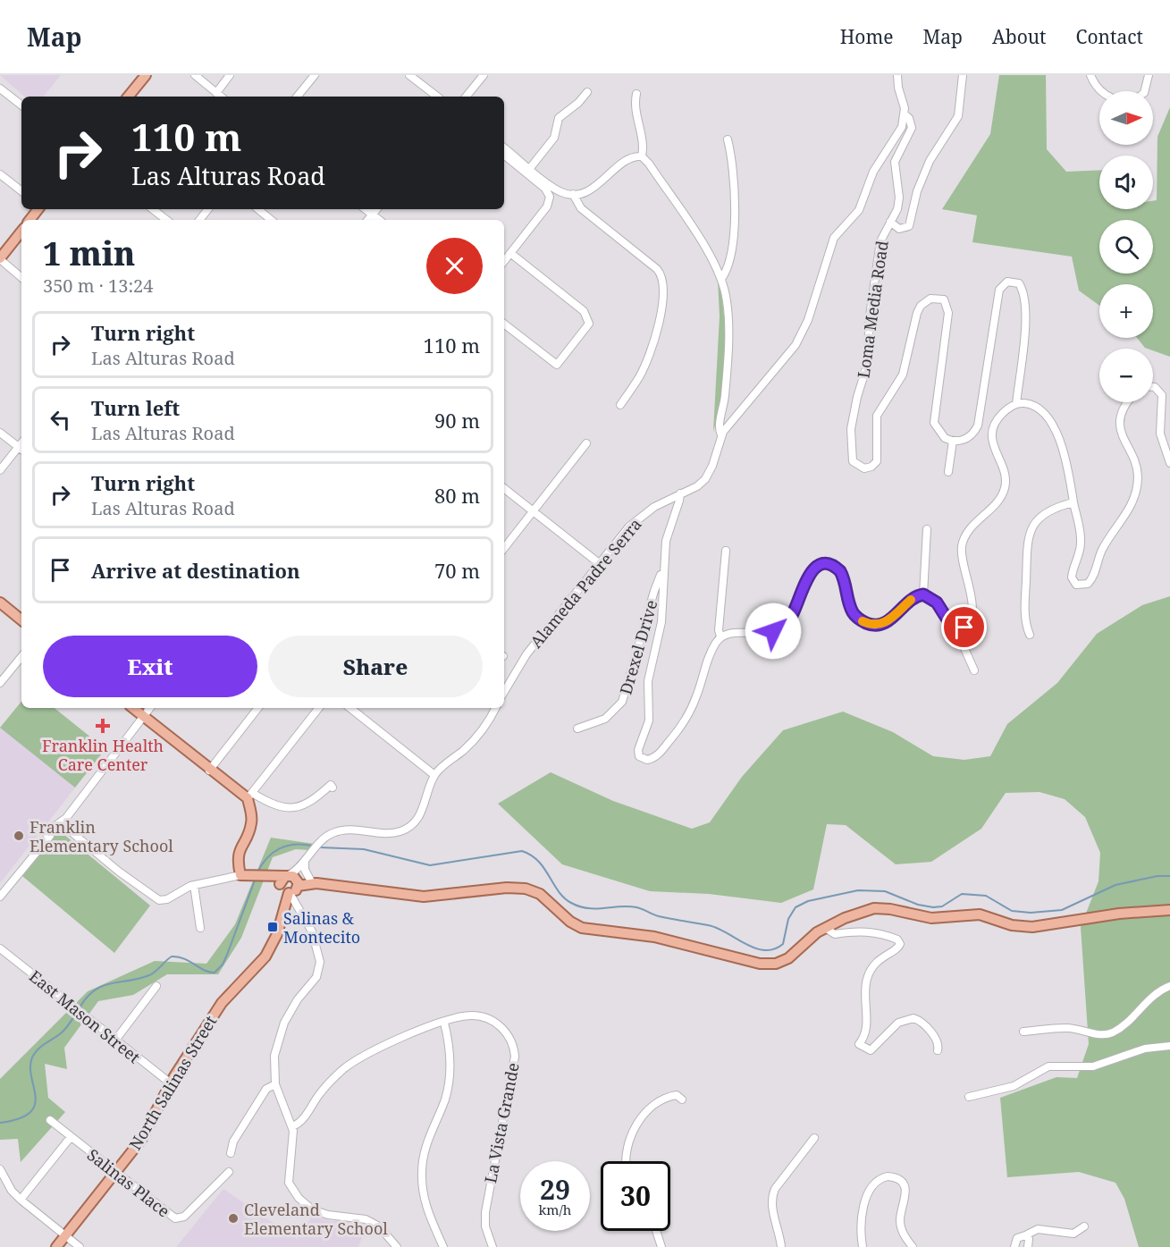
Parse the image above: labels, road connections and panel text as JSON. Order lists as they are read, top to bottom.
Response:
{
  "streets": {
    "main road": ["North Salinas Street"],
    "street": [
      "Loma Media Road",
      "Alameda Padre Serra",
      "Drexel Drive",
      "East Mason Street",
      "La Vista Grande",
      "Salinas Place"
    ]
  },
  "crossings": [
    ["Loma Media Road", "Alameda Padre Serra"],
    ["East Mason Street", "North Salinas Street"],
    ["North Salinas Street", "Salinas Place"]
  ],
  "places": {
    "health": ["Franklin Health Care Center"],
    "other": ["Franklin Elementary School", "Cleveland Elementary School"],
    "transit": ["Salinas & Montecito"]
  },
  "north": "right",
  "page": {
    "header": "Map",
    "nav": [
      "Home",
      "Map",
      "About",
      "Contact"
    ],
    "map_buttons": ["+", "−"],
    "turn": ["110 m", "Las Alturas Road"],
    "heading": ["1 min", "350 m · 13:24"],
    "list": [
      {
        "name": "Turn right",
        "note": "Las Alturas Road",
        "value": "110 m"
      },
      {
        "name": "Turn left",
        "note": "Las Alturas Road",
        "value": "90 m"
      },
      {
        "name": "Turn right",
        "note": "Las Alturas Road",
        "value": "80 m"
      },
      {
        "name": "Arrive at destination",
        "value": "70 m"
      }
    ],
    "buttons": ["Exit", "Share"],
    "speed": "29 km/h",
    "limit": "30"
  }
}
